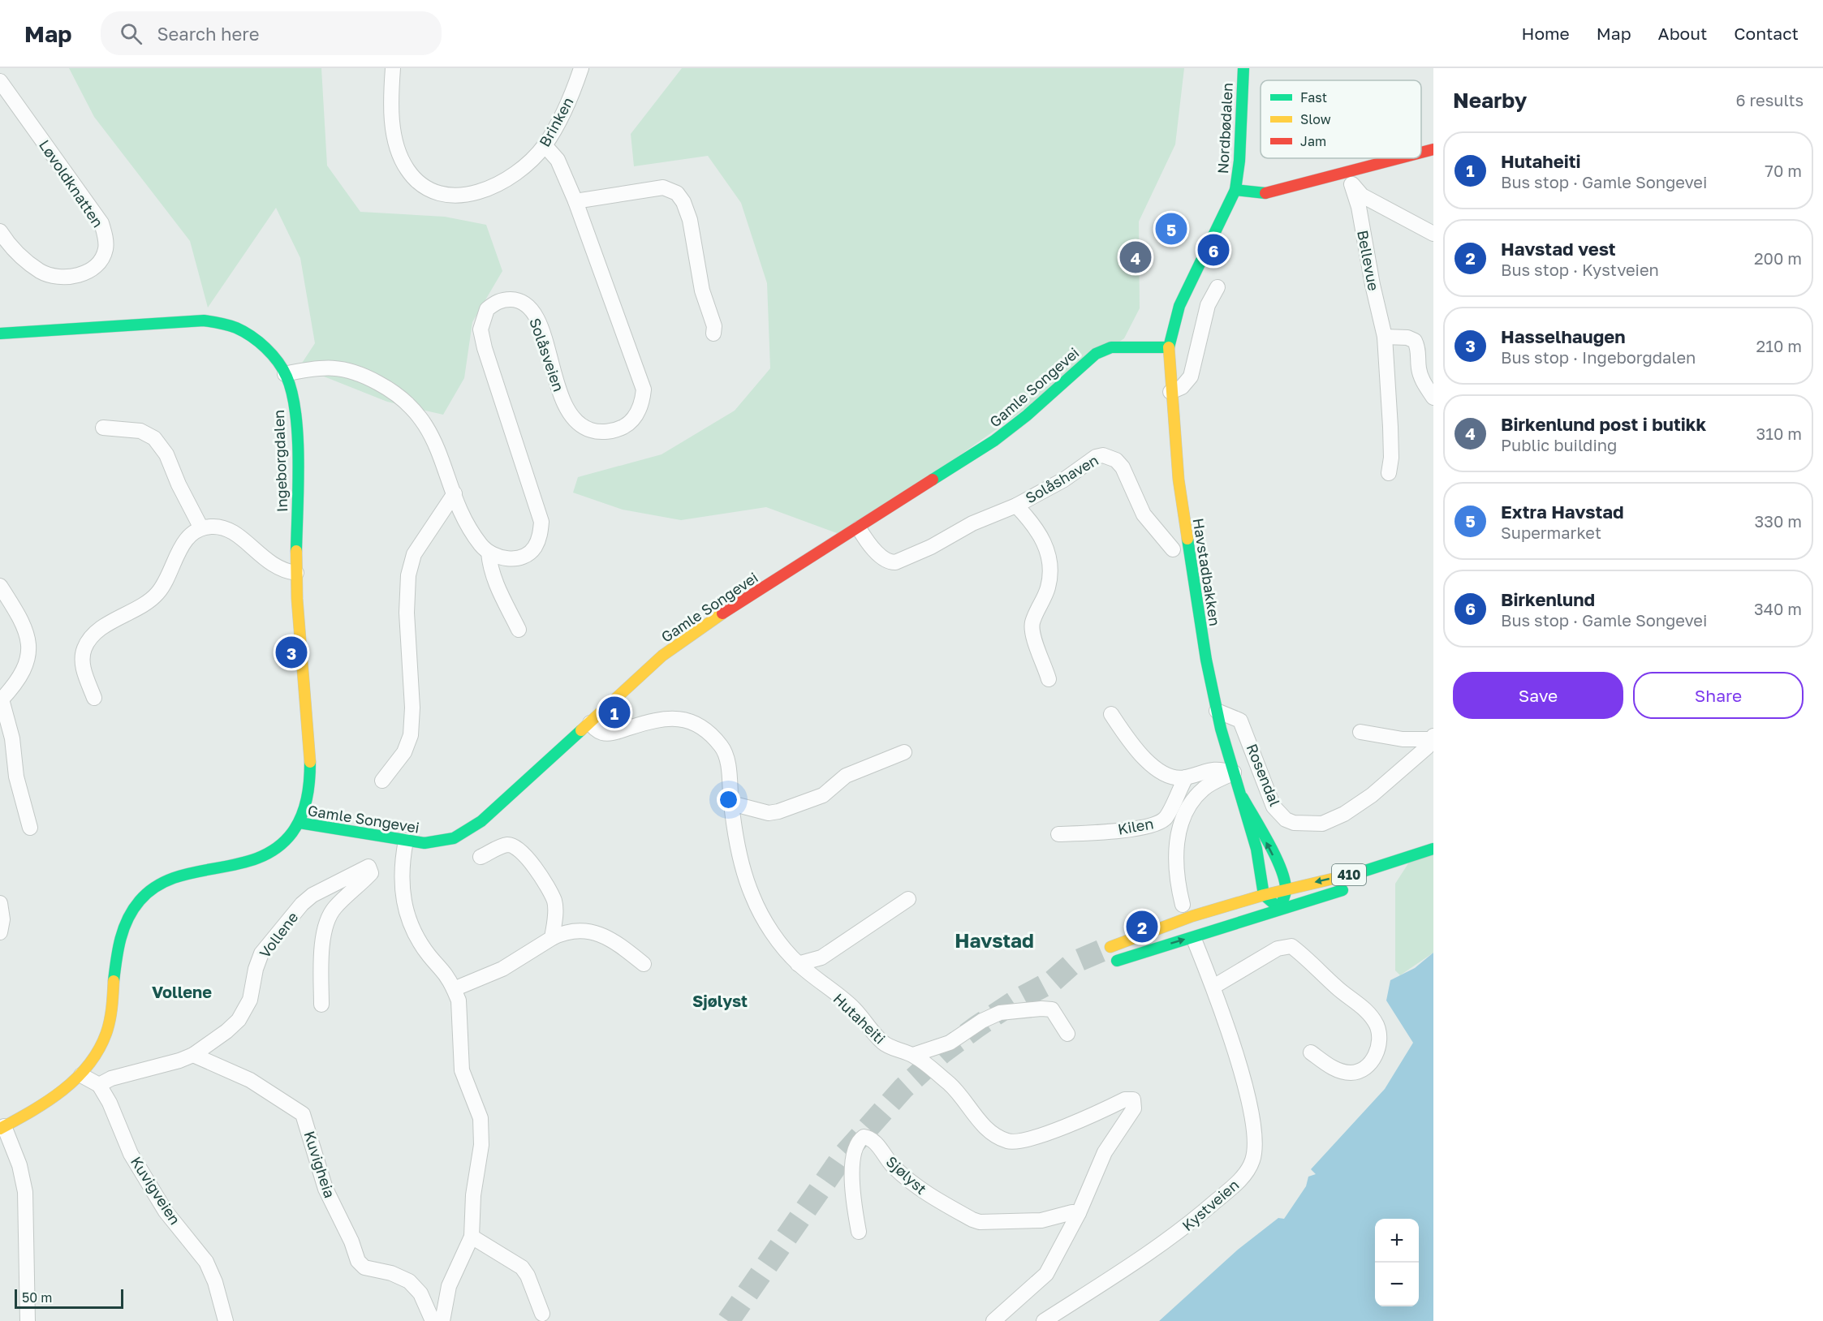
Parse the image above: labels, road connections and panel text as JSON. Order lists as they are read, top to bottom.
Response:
{
  "streets": {
    "main road": [
      "Nordbødalen",
      "Gamle Songevei",
      "Ingeborgdalen",
      "Havstadbakken",
      "410"
    ],
    "street": [
      "Brinken",
      "Løvoldknatten",
      "Bellevue",
      "Solåsveien",
      "Solåshaven",
      "Rosendal",
      "Kilen",
      "Vollene",
      "Hutaheiti",
      "Kuvigheia",
      "Sjølyst",
      "Kuvigveien",
      "Kystveien"
    ]
  },
  "crossings": [
    ["Brinken", "Solåsveien"],
    ["Gamle Songevei", "Ingeborgdalen"],
    ["Gamle Songevei", "Solåshaven"],
    ["Gamle Songevei", "Havstadbakken"],
    ["Gamle Songevei", "Hutaheiti"],
    ["Havstadbakken", "Rosendal"],
    ["Havstadbakken", "410"],
    ["Vollene", "Kuvigheia"],
    ["Vollene", "Kuvigveien"],
    ["Hutaheiti", "Sjølyst"]
  ],
  "districts": ["Havstad", "Vollene", "Sjølyst"],
  "legend": ["Fast", "Slow", "Jam"],
  "scale_bar": "50 m",
  "page": {
    "header": "Map",
    "search": "Search here",
    "nav": [
      "Home",
      "Map",
      "About",
      "Contact"
    ],
    "heading": ["Nearby", "6 results"],
    "list": [
      {
        "mark": "1",
        "name": "Hutaheiti",
        "note": "Bus stop · Gamle Songevei",
        "value": "70 m"
      },
      {
        "mark": "2",
        "name": "Havstad vest",
        "note": "Bus stop · Kystveien",
        "value": "200 m"
      },
      {
        "mark": "3",
        "name": "Hasselhaugen",
        "note": "Bus stop · Ingeborgdalen",
        "value": "210 m"
      },
      {
        "mark": "4",
        "name": "Birkenlund post i butikk",
        "note": "Public building",
        "value": "310 m"
      },
      {
        "mark": "5",
        "name": "Extra Havstad",
        "note": "Supermarket",
        "value": "330 m"
      },
      {
        "mark": "6",
        "name": "Birkenlund",
        "note": "Bus stop · Gamle Songevei",
        "value": "340 m"
      }
    ],
    "pins": [
      "5",
      "6",
      "4",
      "3",
      "1",
      "2"
    ],
    "buttons": ["Save", "Share"],
    "map_buttons": ["+", "−"],
    "scale": "50 m"
  }
}
